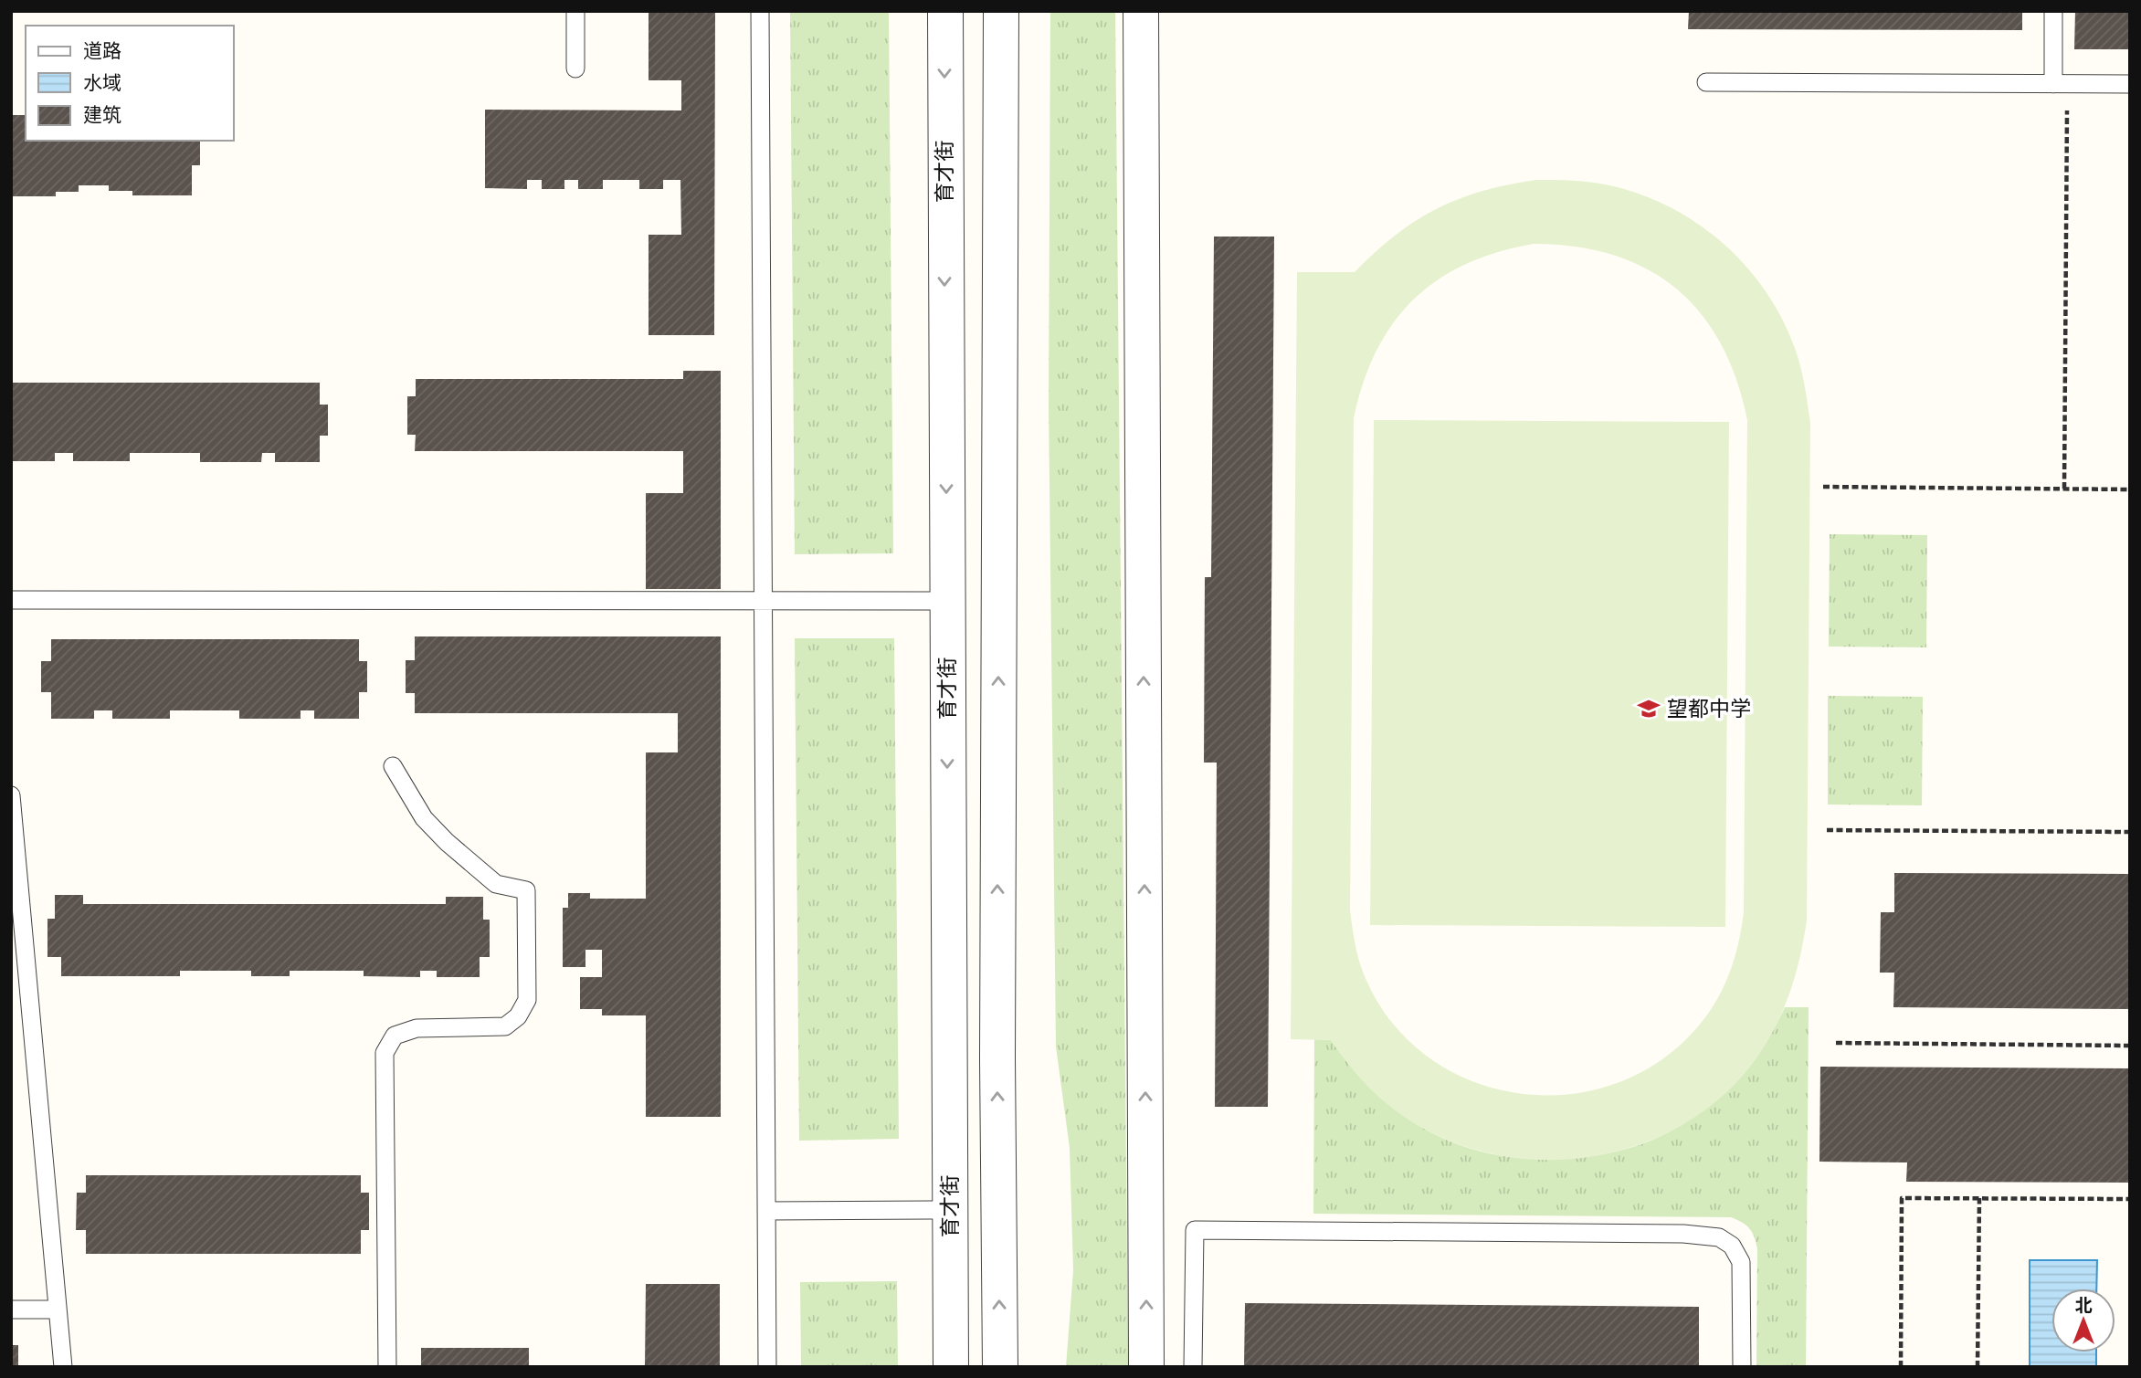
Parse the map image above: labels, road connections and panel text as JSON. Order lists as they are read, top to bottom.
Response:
{
  "streets": {
    "street": ["育才街"]
  },
  "places": {
    "school or university": ["望都中学"]
  },
  "legend": ["道路", "水域", "建筑"],
  "north": "top"
}
